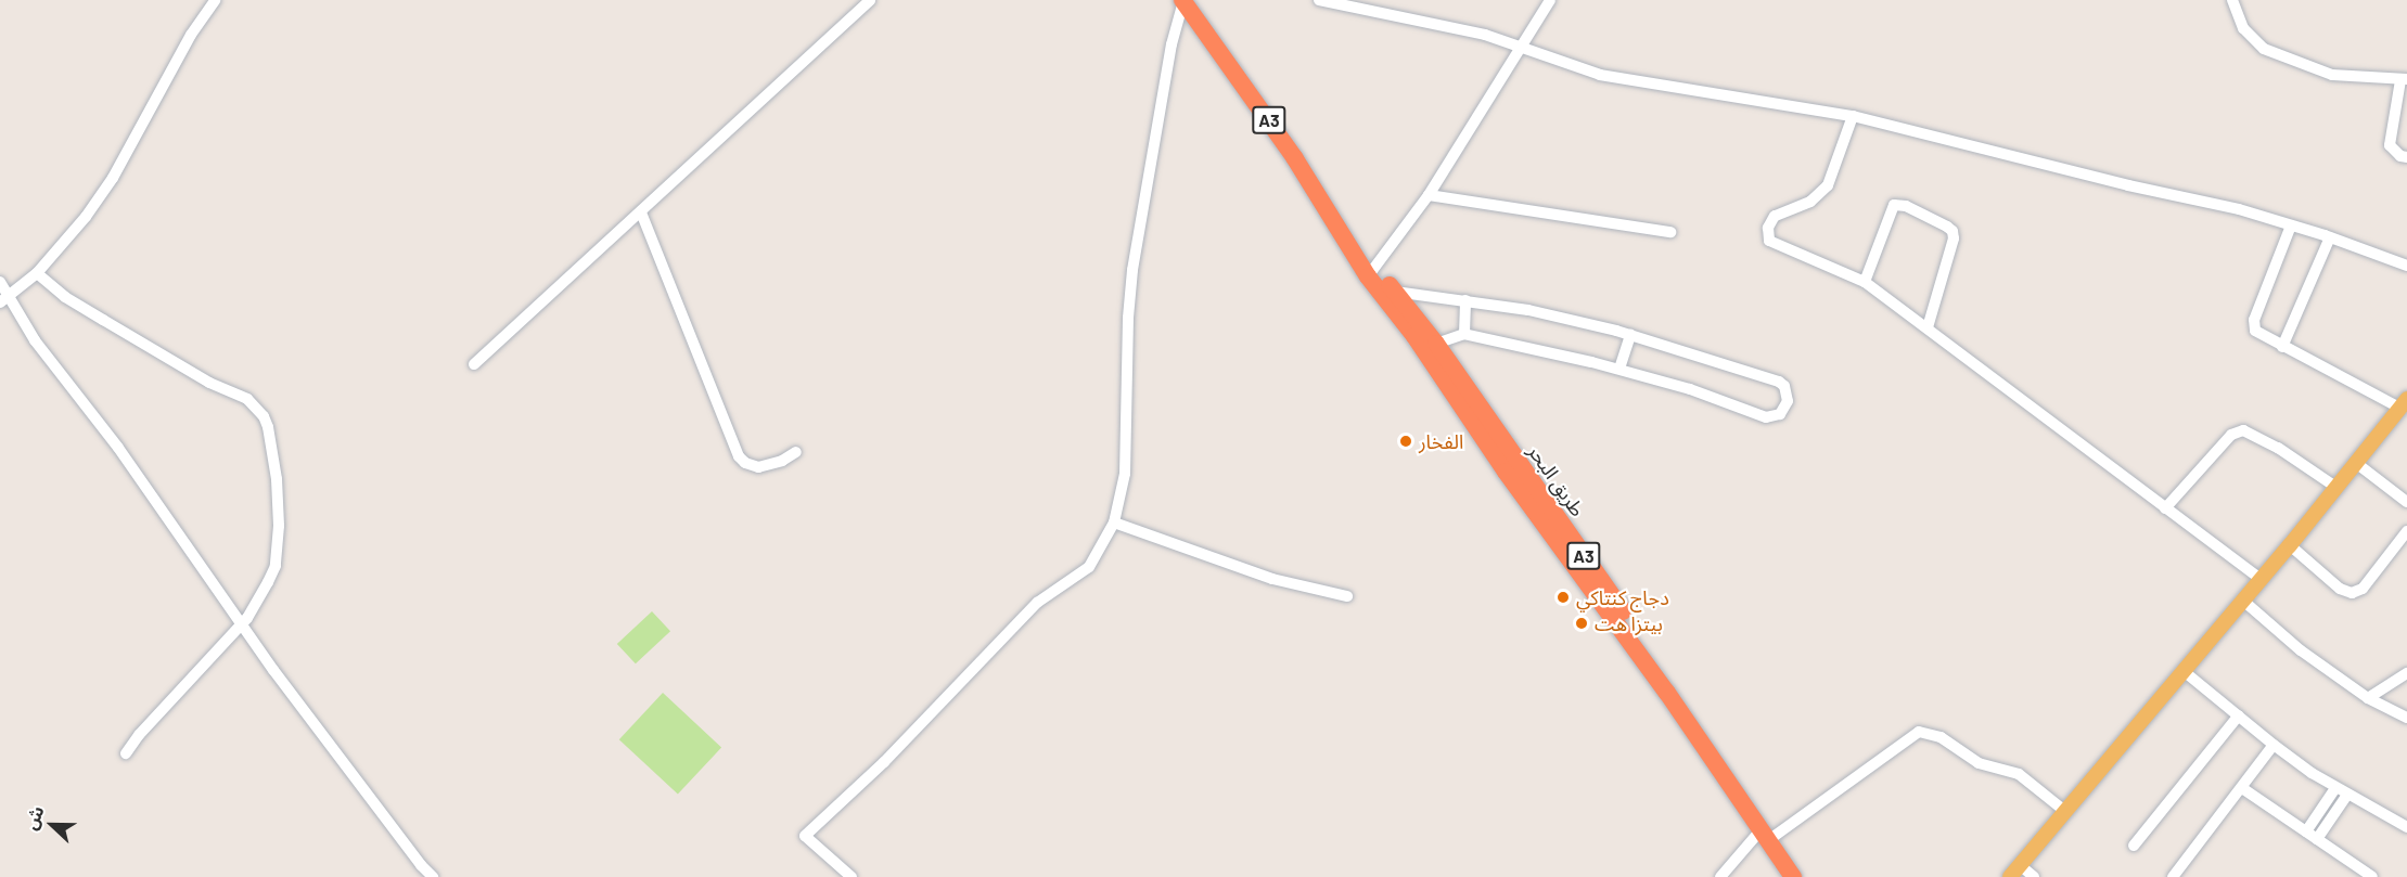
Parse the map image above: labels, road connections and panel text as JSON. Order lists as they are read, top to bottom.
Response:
{
  "streets": {
    "highway": ["A3", "طريق البحر"]
  },
  "places": ["الفخار", "دجاج كنتاكي", "بيتزا هت"],
  "north": "left"
}
